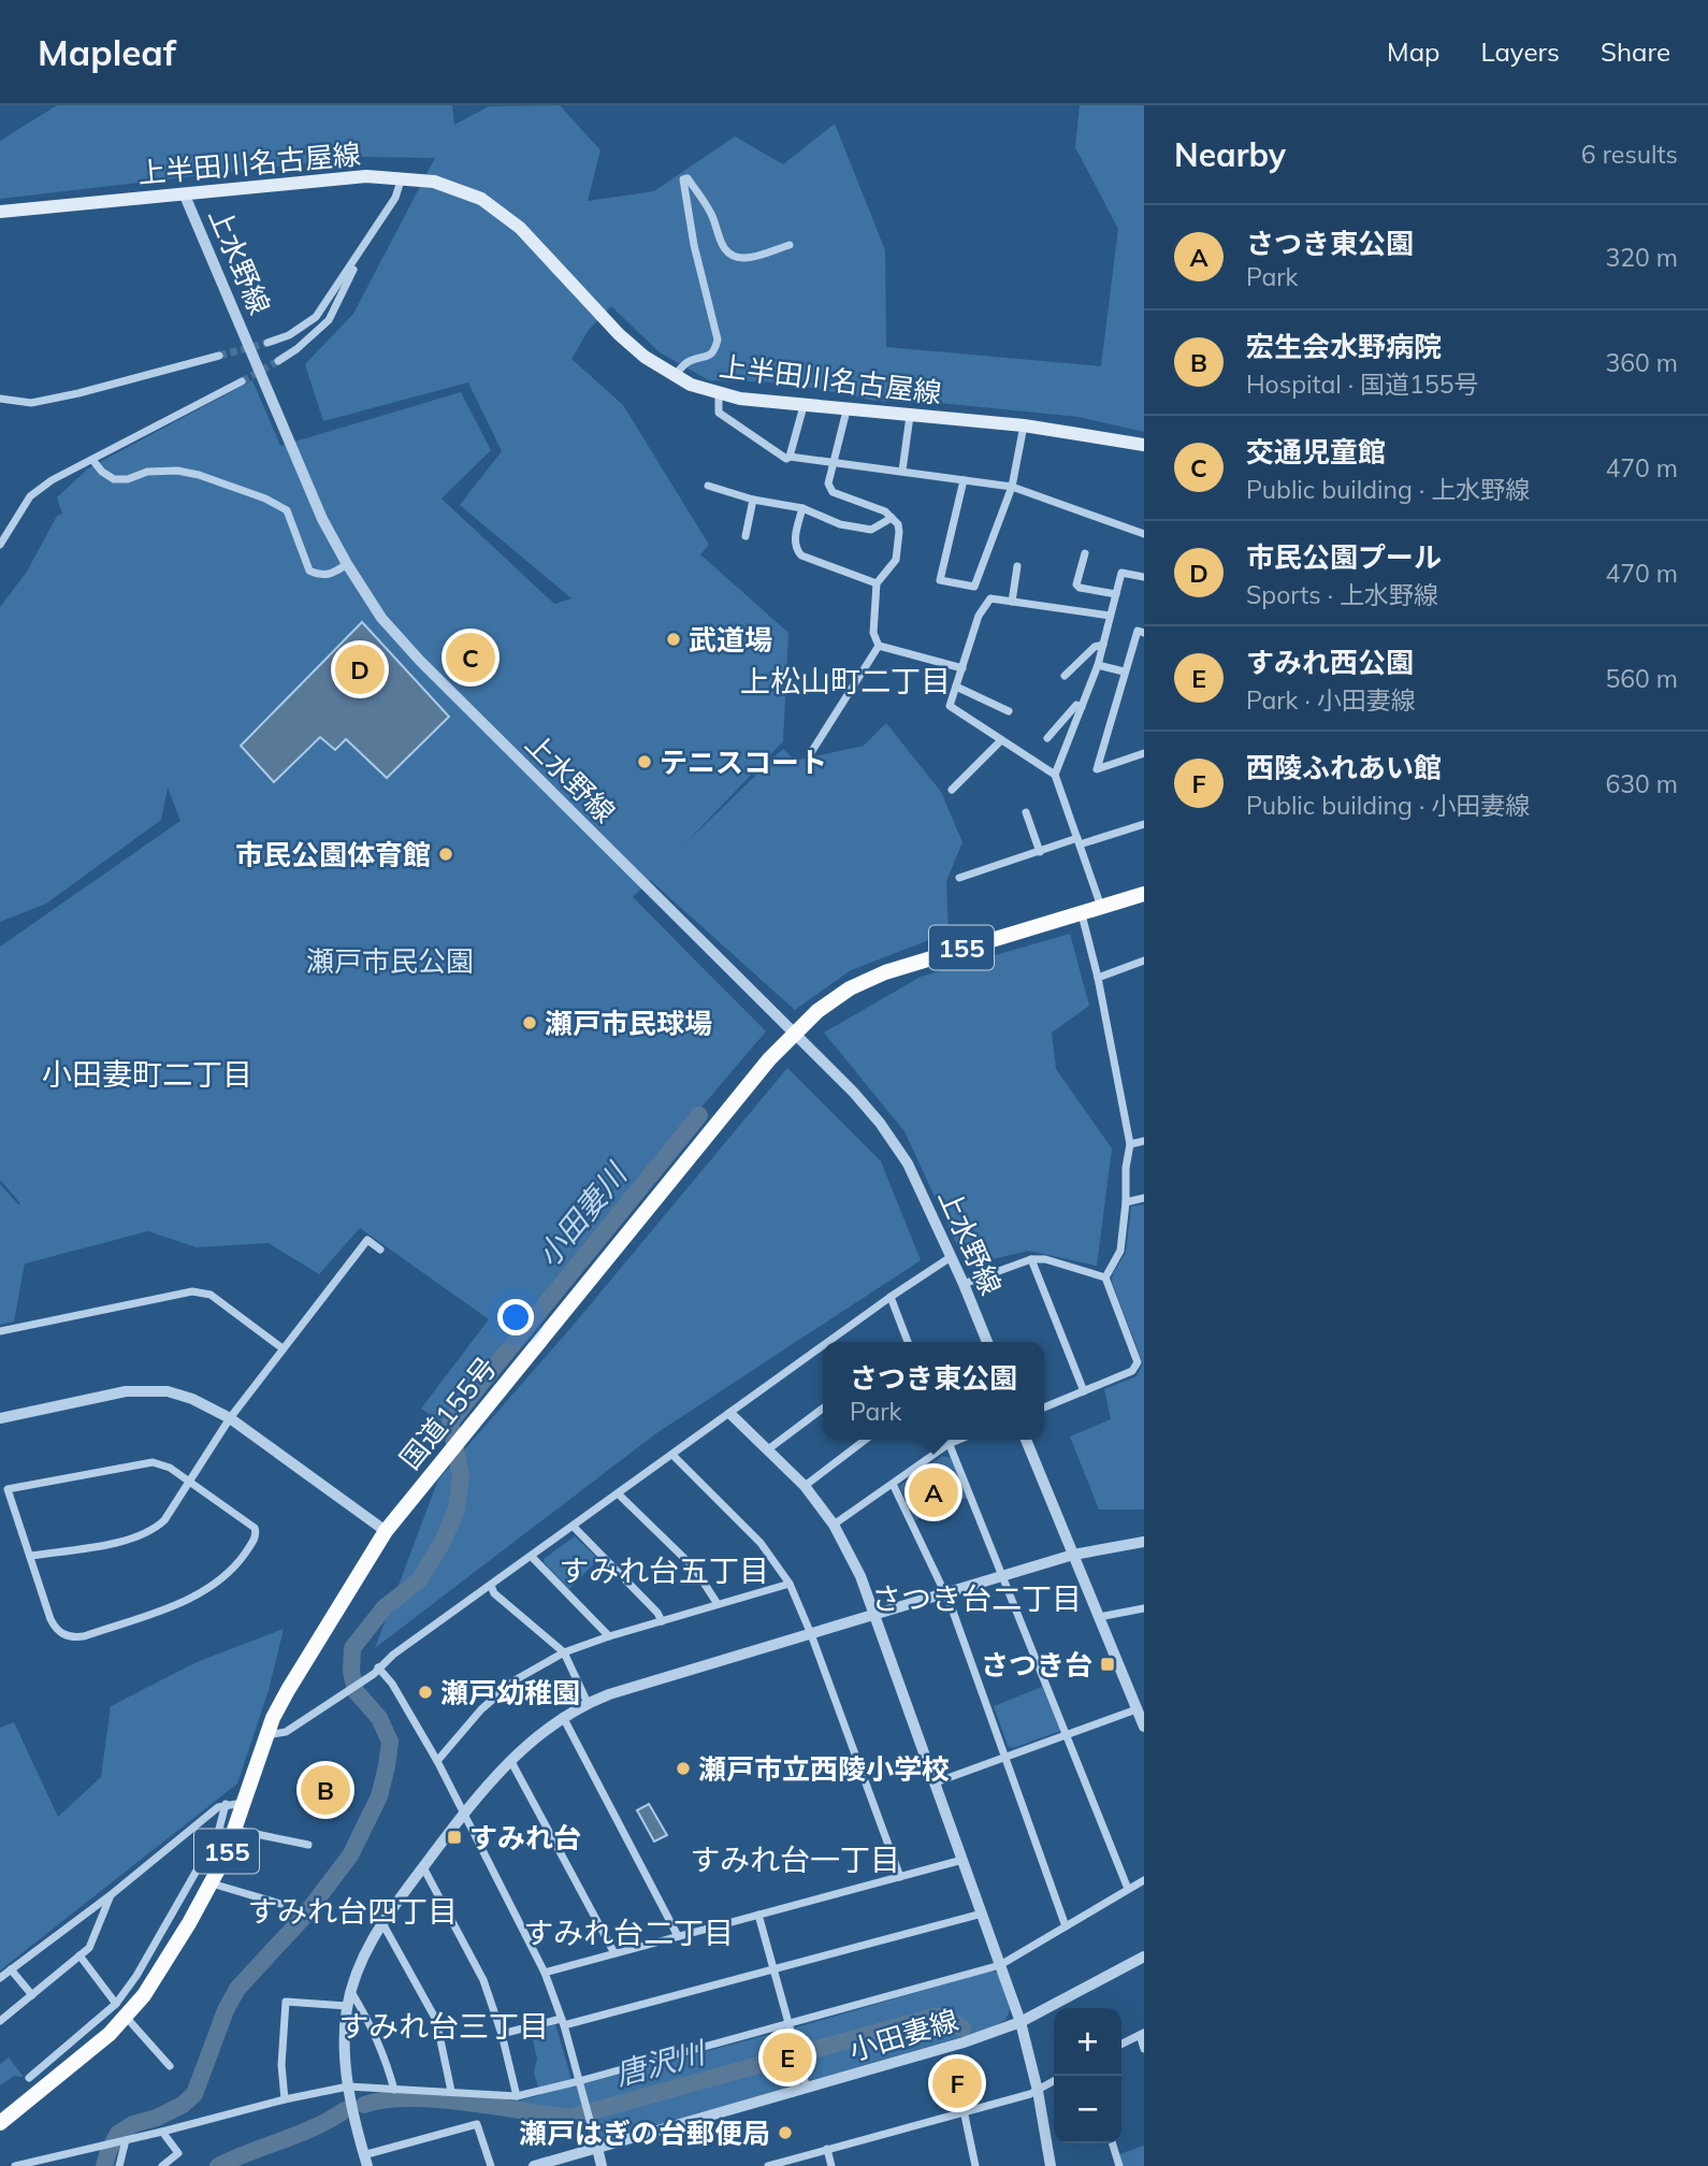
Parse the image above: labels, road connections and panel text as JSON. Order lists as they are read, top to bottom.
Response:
{
  "streets": {
    "highway": ["155", "国道155号"],
    "main road": ["上半田川名古屋線"],
    "street": ["上水野線", "小田妻線"]
  },
  "crossings": [
    ["上半田川名古屋線", "上水野線"],
    ["上水野線", "国道155号"]
  ],
  "districts": [
    "上松山町二丁目",
    "小田妻町二丁目",
    "すみれ台五丁目",
    "さつき台二丁目",
    "すみれ台一丁目",
    "すみれ台四丁目",
    "すみれ台二丁目",
    "すみれ台三丁目"
  ],
  "water": ["小田妻川", "唐沢川"],
  "parks": ["瀬戸市民公園"],
  "places": {
    "other": [
      "武道場",
      "テニスコート",
      "市民公園体育館",
      "瀬戸市民球場",
      "瀬戸幼稚園",
      "瀬戸市立西陵小学校",
      "瀬戸はぎの台郵便局"
    ],
    "transit": ["さつき台", "すみれ台"]
  },
  "page": {
    "header": "Mapleaf",
    "nav": ["Map", "Layers", "Share"],
    "heading": ["Nearby", "6 results"],
    "list": [
      {
        "mark": "A",
        "name": "さつき東公園",
        "note": "Park",
        "value": "320 m"
      },
      {
        "mark": "B",
        "name": "宏生会水野病院",
        "note": "Hospital · 国道155号",
        "value": "360 m"
      },
      {
        "mark": "C",
        "name": "交通児童館",
        "note": "Public building · 上水野線",
        "value": "470 m"
      },
      {
        "mark": "D",
        "name": "市民公園プール",
        "note": "Sports · 上水野線",
        "value": "470 m"
      },
      {
        "mark": "E",
        "name": "すみれ西公園",
        "note": "Park · 小田妻線",
        "value": "560 m"
      },
      {
        "mark": "F",
        "name": "西陵ふれあい館",
        "note": "Public building · 小田妻線",
        "value": "630 m"
      }
    ],
    "pins": [
      "C",
      "D",
      "A",
      "B",
      "E",
      "F"
    ],
    "popup": ["さつき東公園", "Park"],
    "map_buttons": ["+", "−"]
  }
}
